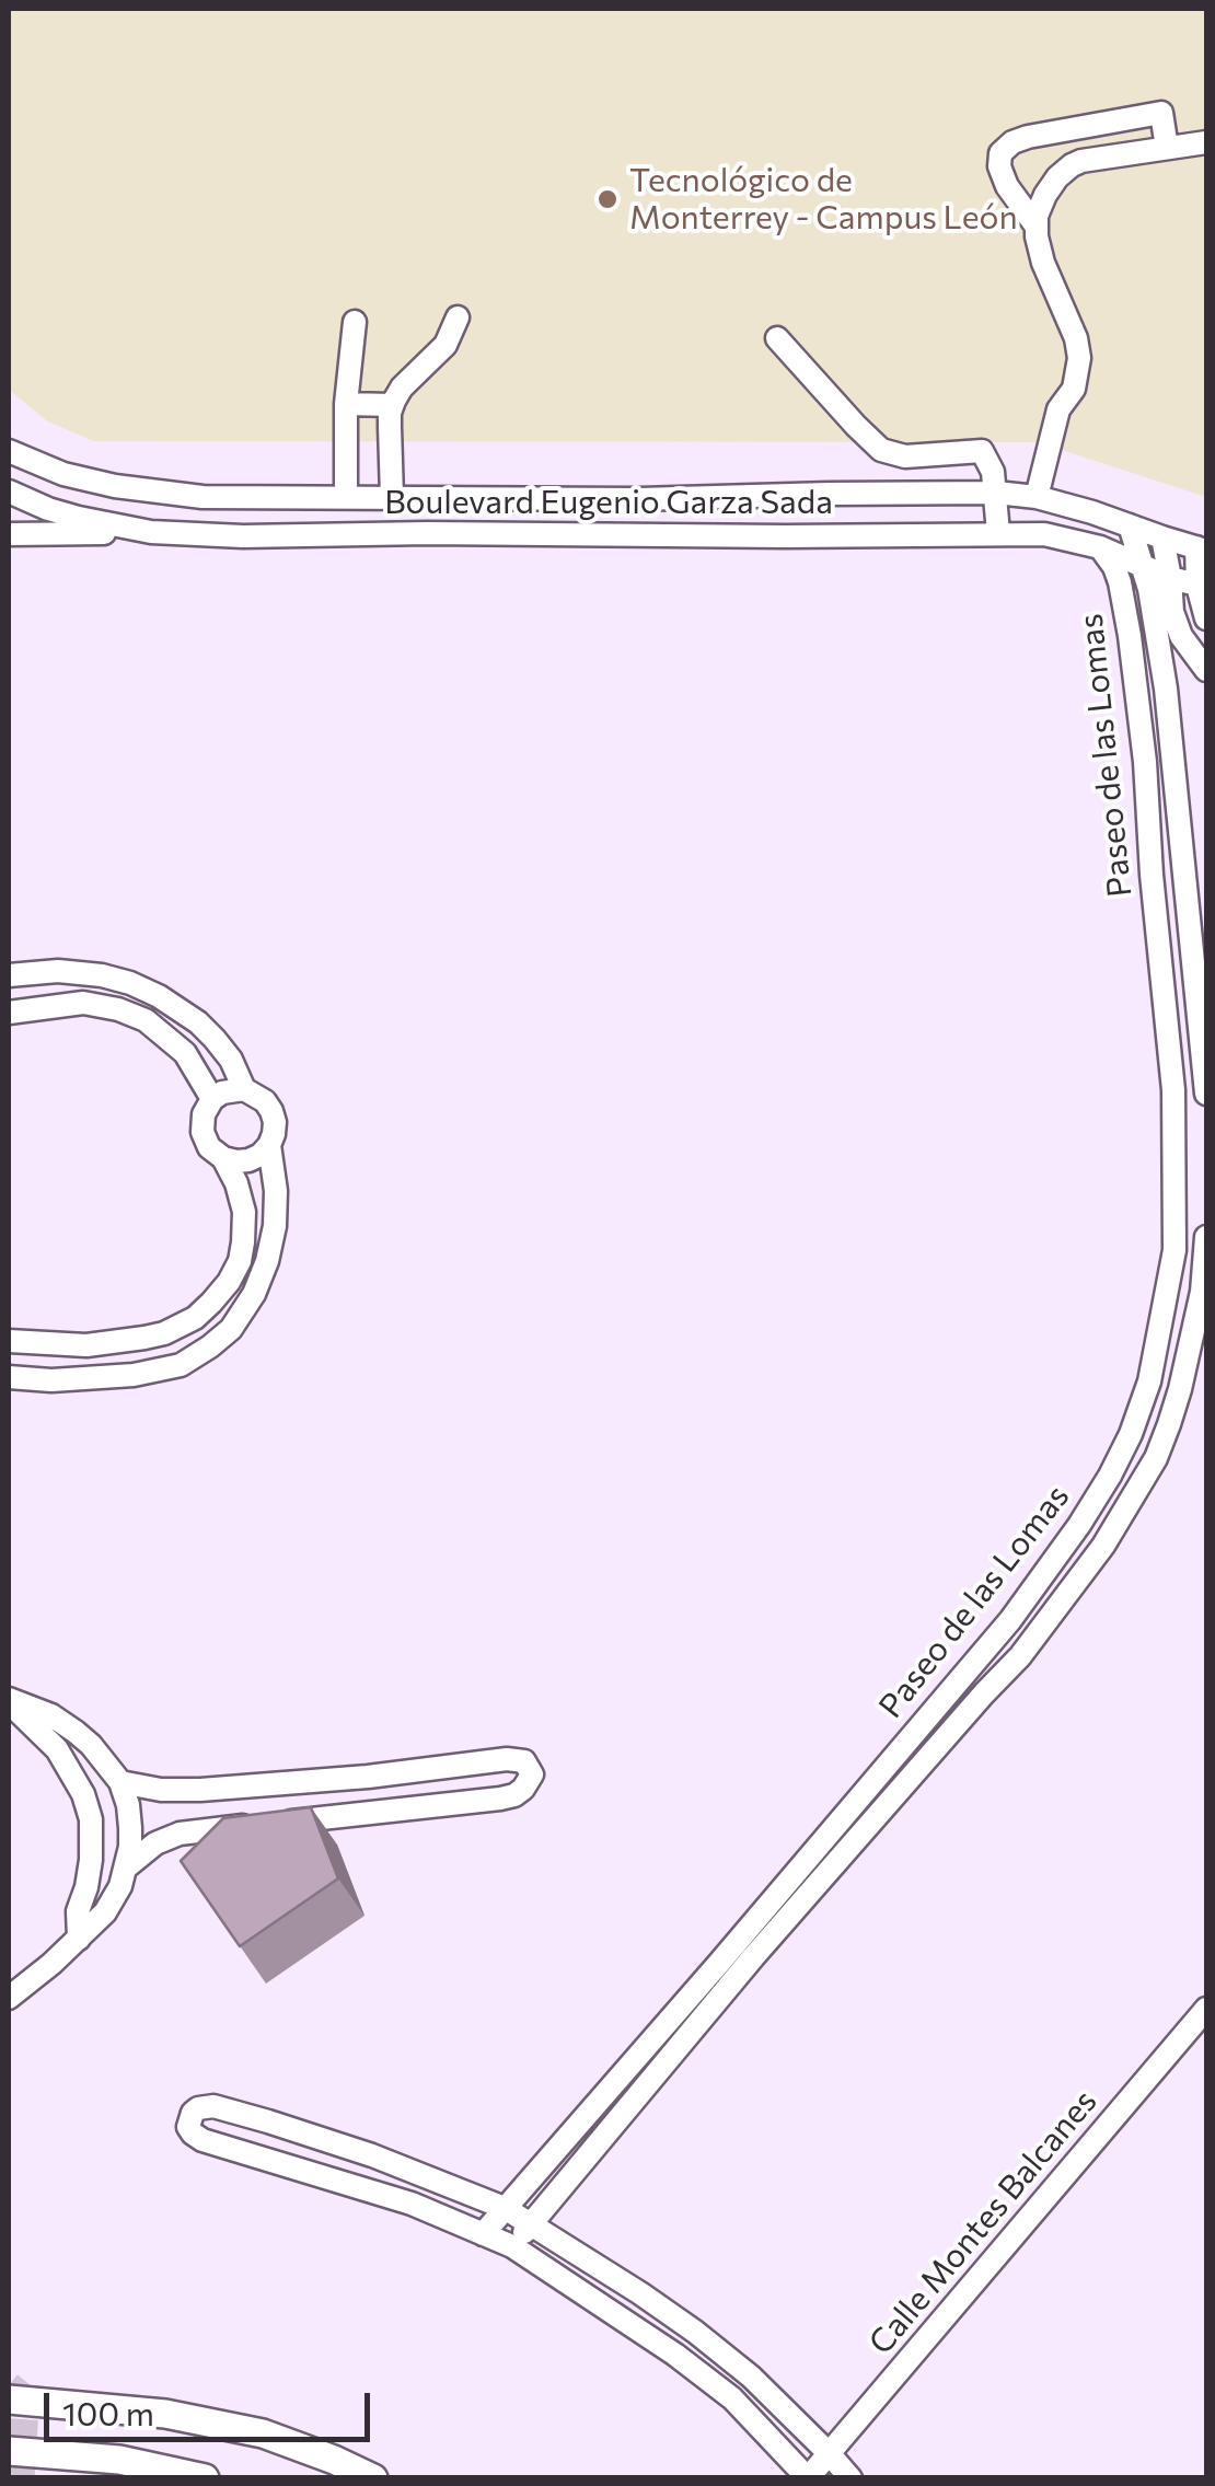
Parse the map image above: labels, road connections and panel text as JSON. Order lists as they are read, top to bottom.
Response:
{
  "streets": {
    "street": ["Boulevard Eugenio Garza Sada", "Paseo de las Lomas", "Calle Montes Balcanes"]
  },
  "crossings": [
    ["Boulevard Eugenio Garza Sada", "Paseo de las Lomas"]
  ],
  "places": ["Tecnológico de Monterrey - Campus León"],
  "scale_bar": "100 m"
}
